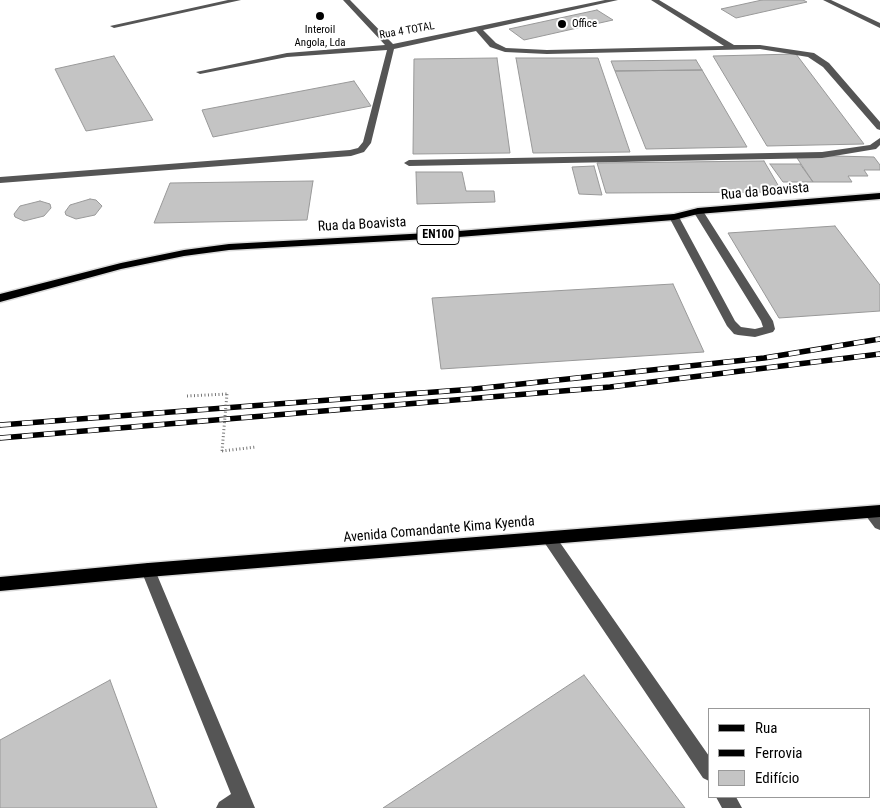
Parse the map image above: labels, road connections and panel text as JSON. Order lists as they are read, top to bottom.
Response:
{
  "streets": {
    "main road": ["Rua da Boavista", "EN100", "Avenida Comandante Kima Kyenda"],
    "street": ["Rua 4 TOTAL"]
  },
  "places": ["Interoil Angola, Lda", "Office"],
  "legend": ["Rua", "Ferrovia", "Edifício"]
}
